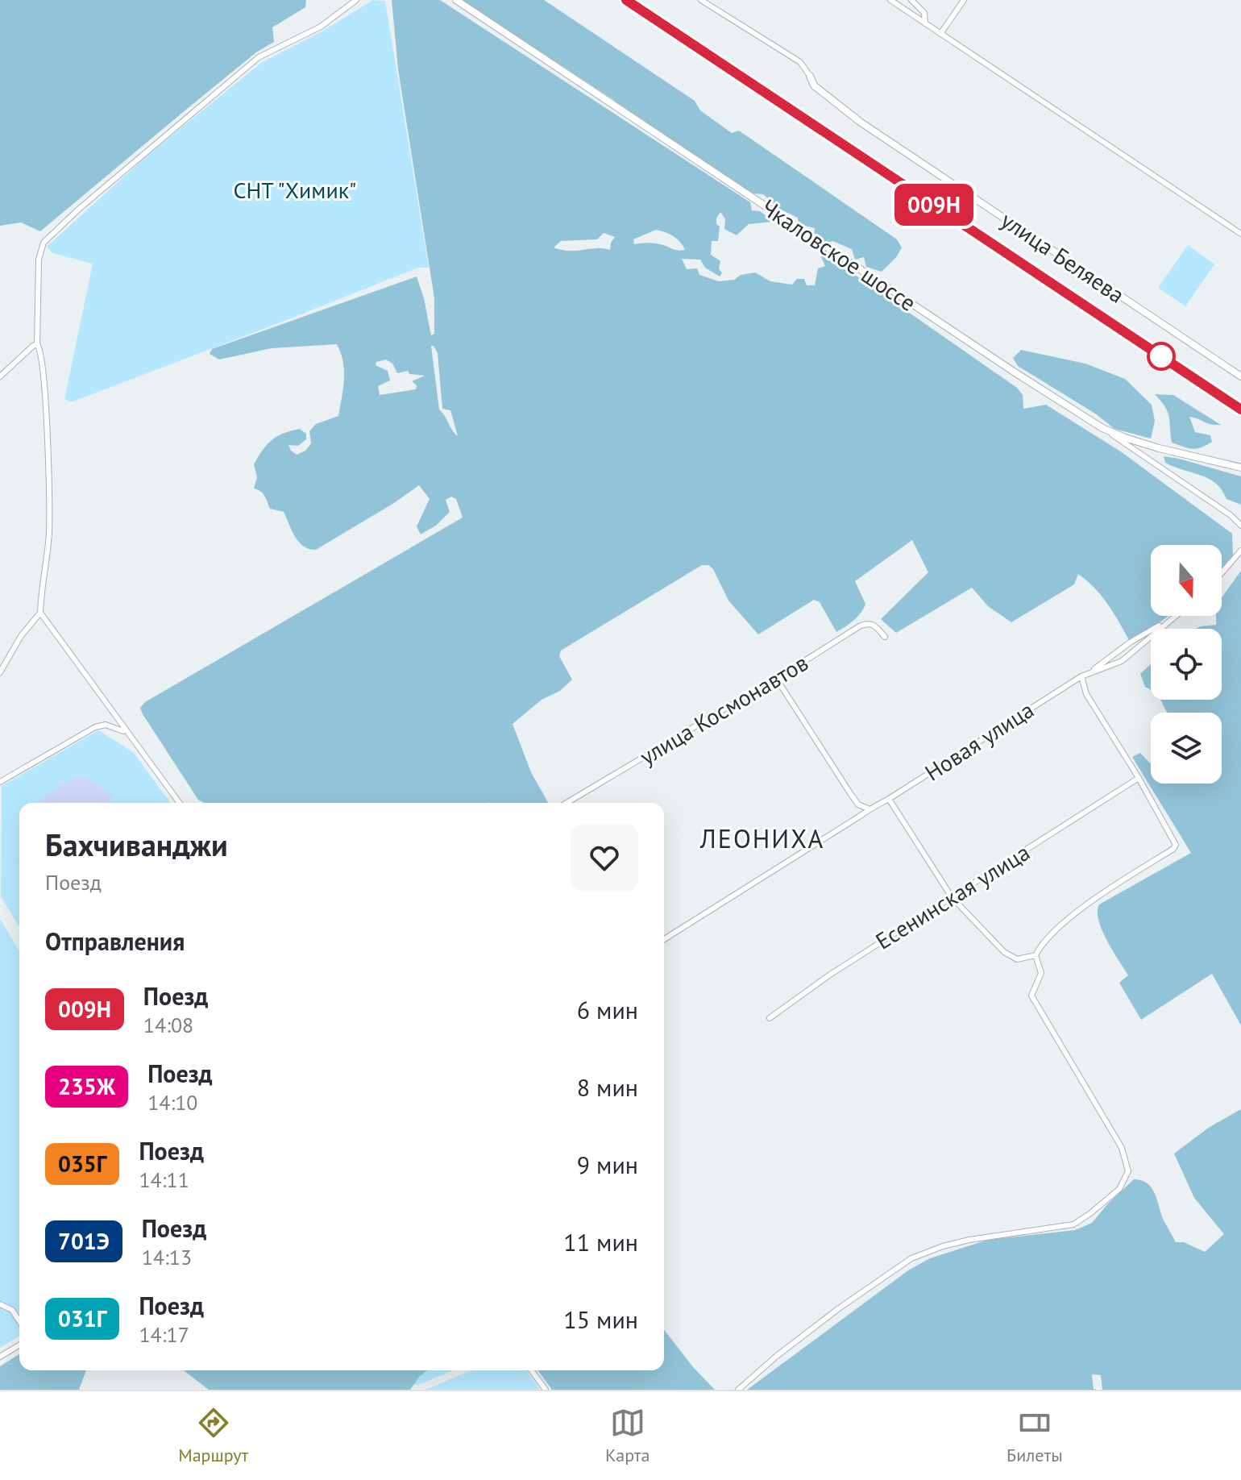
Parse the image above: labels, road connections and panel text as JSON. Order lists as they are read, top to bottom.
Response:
{
  "streets": {
    "street": [
      "Чкаловское шоссе",
      "улица Беляева",
      "улица Космонавтов",
      "Новая улица",
      "Есенинская улица"
    ]
  },
  "districts": ["ЛЕОНИХА"],
  "parks": ["СНТ \"Химик\""],
  "north": "bottom",
  "page": {
    "on_map": "009Н",
    "heading": [
      ["Бахчиванджи", "Поезд"],
      "Отправления"
    ],
    "list": [
      {
        "mark": "009Н",
        "name": "Поезд",
        "note": "14:08",
        "value": "6 мин"
      },
      {
        "mark": "235Ж",
        "name": "Поезд",
        "note": "14:10",
        "value": "8 мин"
      },
      {
        "mark": "035Г",
        "name": "Поезд",
        "note": "14:11",
        "value": "9 мин"
      },
      {
        "mark": "701Э",
        "name": "Поезд",
        "note": "14:13",
        "value": "11 мин"
      },
      {
        "mark": "031Г",
        "name": "Поезд",
        "note": "14:17",
        "value": "15 мин"
      }
    ],
    "tabs": ["Маршрут", "Карта", "Билеты"]
  }
}
